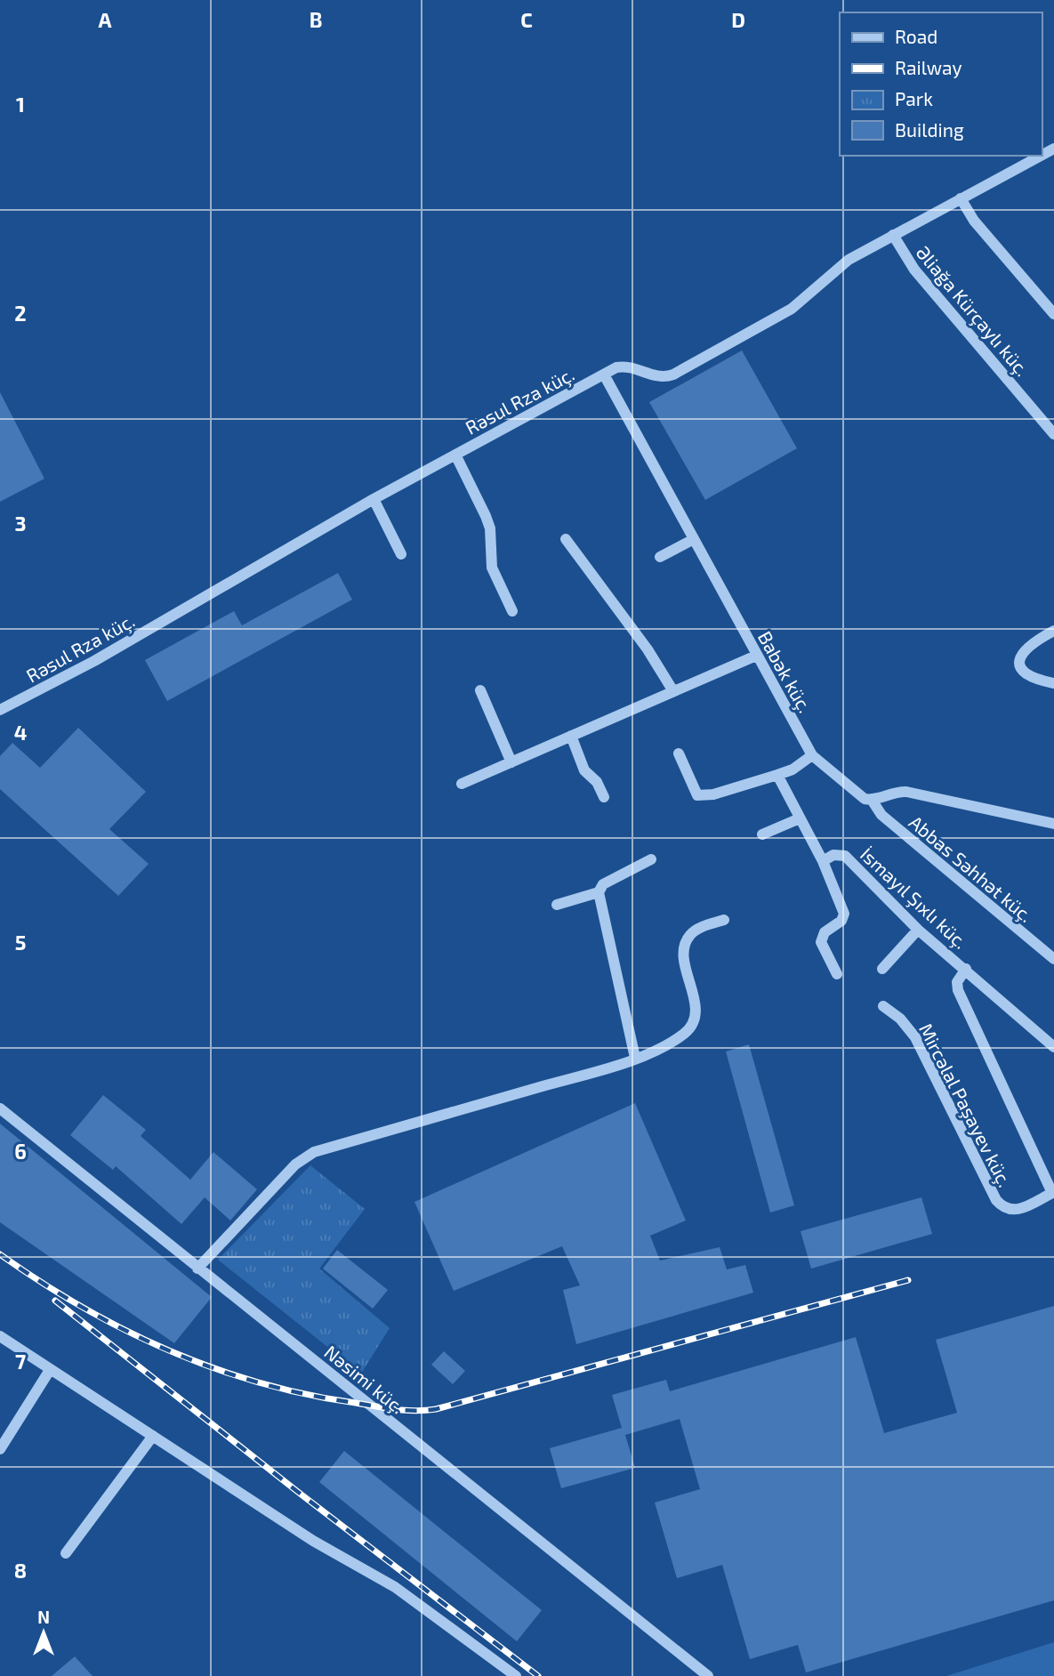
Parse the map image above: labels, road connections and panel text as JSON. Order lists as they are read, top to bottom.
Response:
{
  "streets": {
    "street": [
      "Əliağa Kürçaylı küç.",
      "Rəsul Rza küç.",
      "Babək küç.",
      "Abbas Səhhət küç.",
      "İsmayıl Şıxlı küç.",
      "Mircəlal Paşayev küç.",
      "Nəsimi küç."
    ]
  },
  "crossings": [
    ["Əliağa Kürçaylı küç.", "Rəsul Rza küç."],
    ["Rəsul Rza küç.", "Babək küç."],
    ["Babək küç.", "Abbas Səhhət küç."]
  ],
  "legend": [
    "Road",
    "Railway",
    "Park",
    "Building"
  ],
  "north": "top",
  "grid": {
    "columns": [
      "A",
      "B",
      "C",
      "D"
    ],
    "rows": [
      "1",
      "2",
      "3",
      "4",
      "5",
      "6",
      "7",
      "8"
    ]
  }
}
